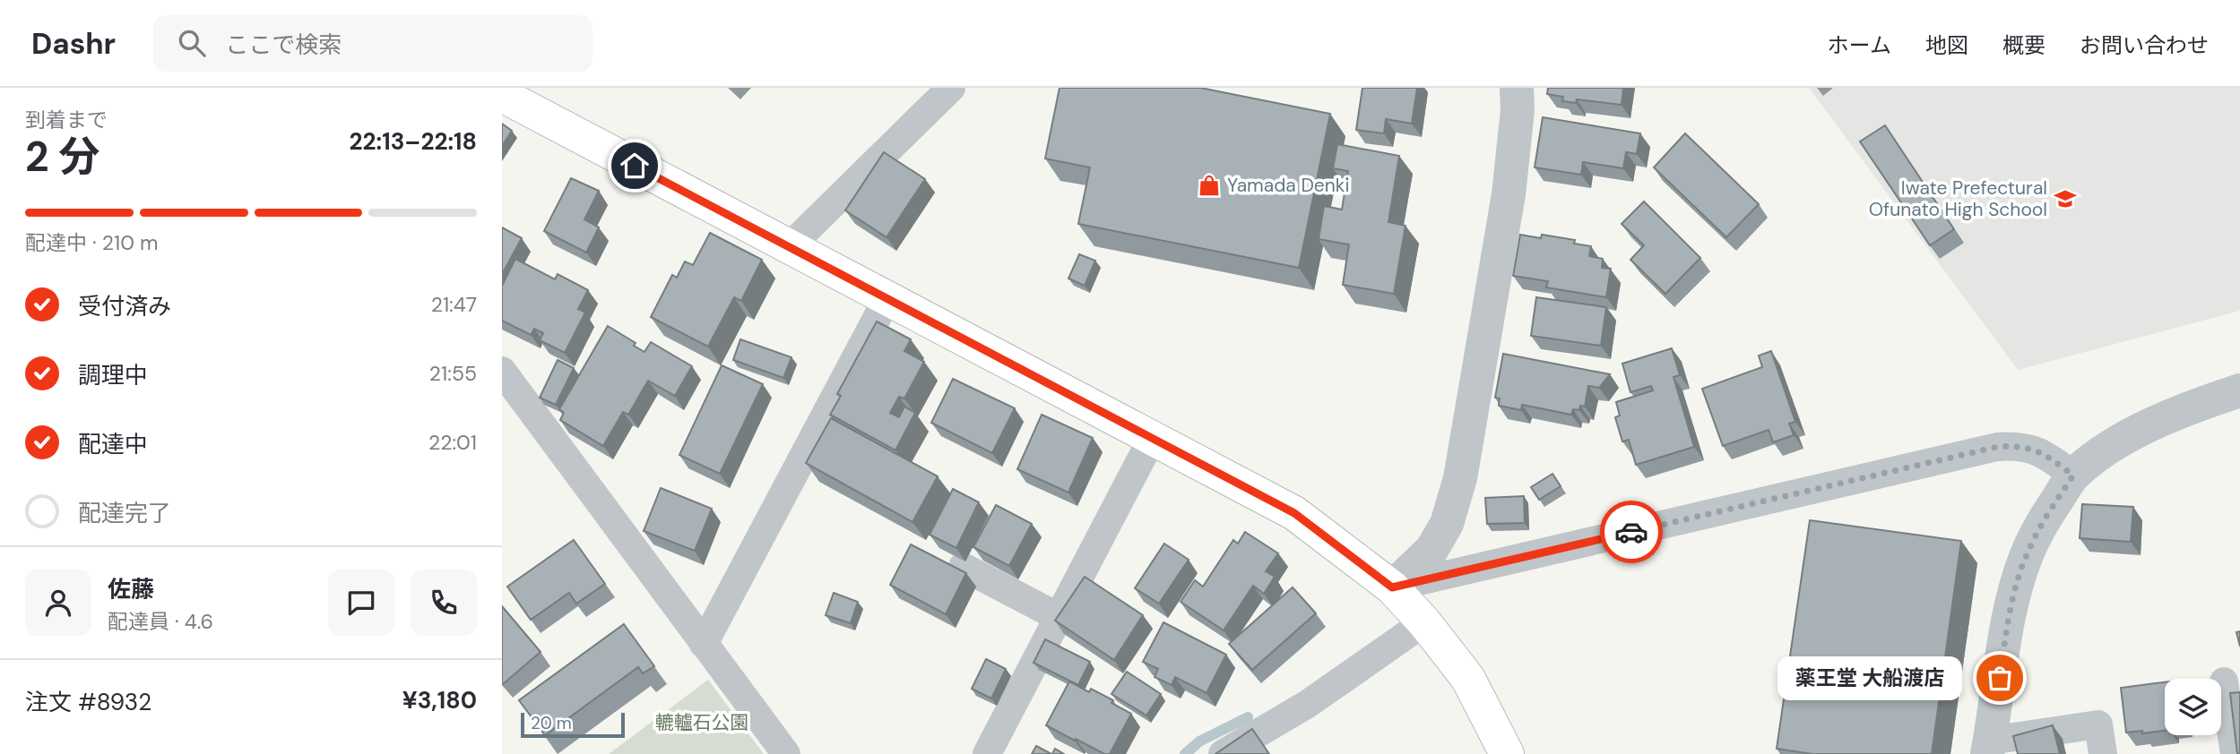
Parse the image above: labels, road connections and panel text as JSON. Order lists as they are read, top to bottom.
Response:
{
  "parks": ["轆轤石公園"],
  "places": {
    "shop": ["Yamada Denki"],
    "school or university": ["Iwate Prefectural Ofunato High School"],
    "other": ["薬王堂 大船渡店"]
  },
  "scale_bar": "20 m",
  "page": {
    "header": "Dashr",
    "search": "ここで検索",
    "nav": [
      "ホーム",
      "地図",
      "概要",
      "お問い合わせ"
    ],
    "heading": ["2 分", "到着まで", "22:13–22:18"],
    "panel": [
      "佐藤",
      "配達員 · 4.6",
      "注文 #8932",
      "¥3,180"
    ],
    "bar": "配達中 · 210 m",
    "list": [
      ["受付済み", "21:47"],
      ["調理中", "21:55"],
      ["配達中", "22:01"],
      "配達完了"
    ],
    "bubble": "薬王堂 大船渡店",
    "scale": "20 m"
  }
}
